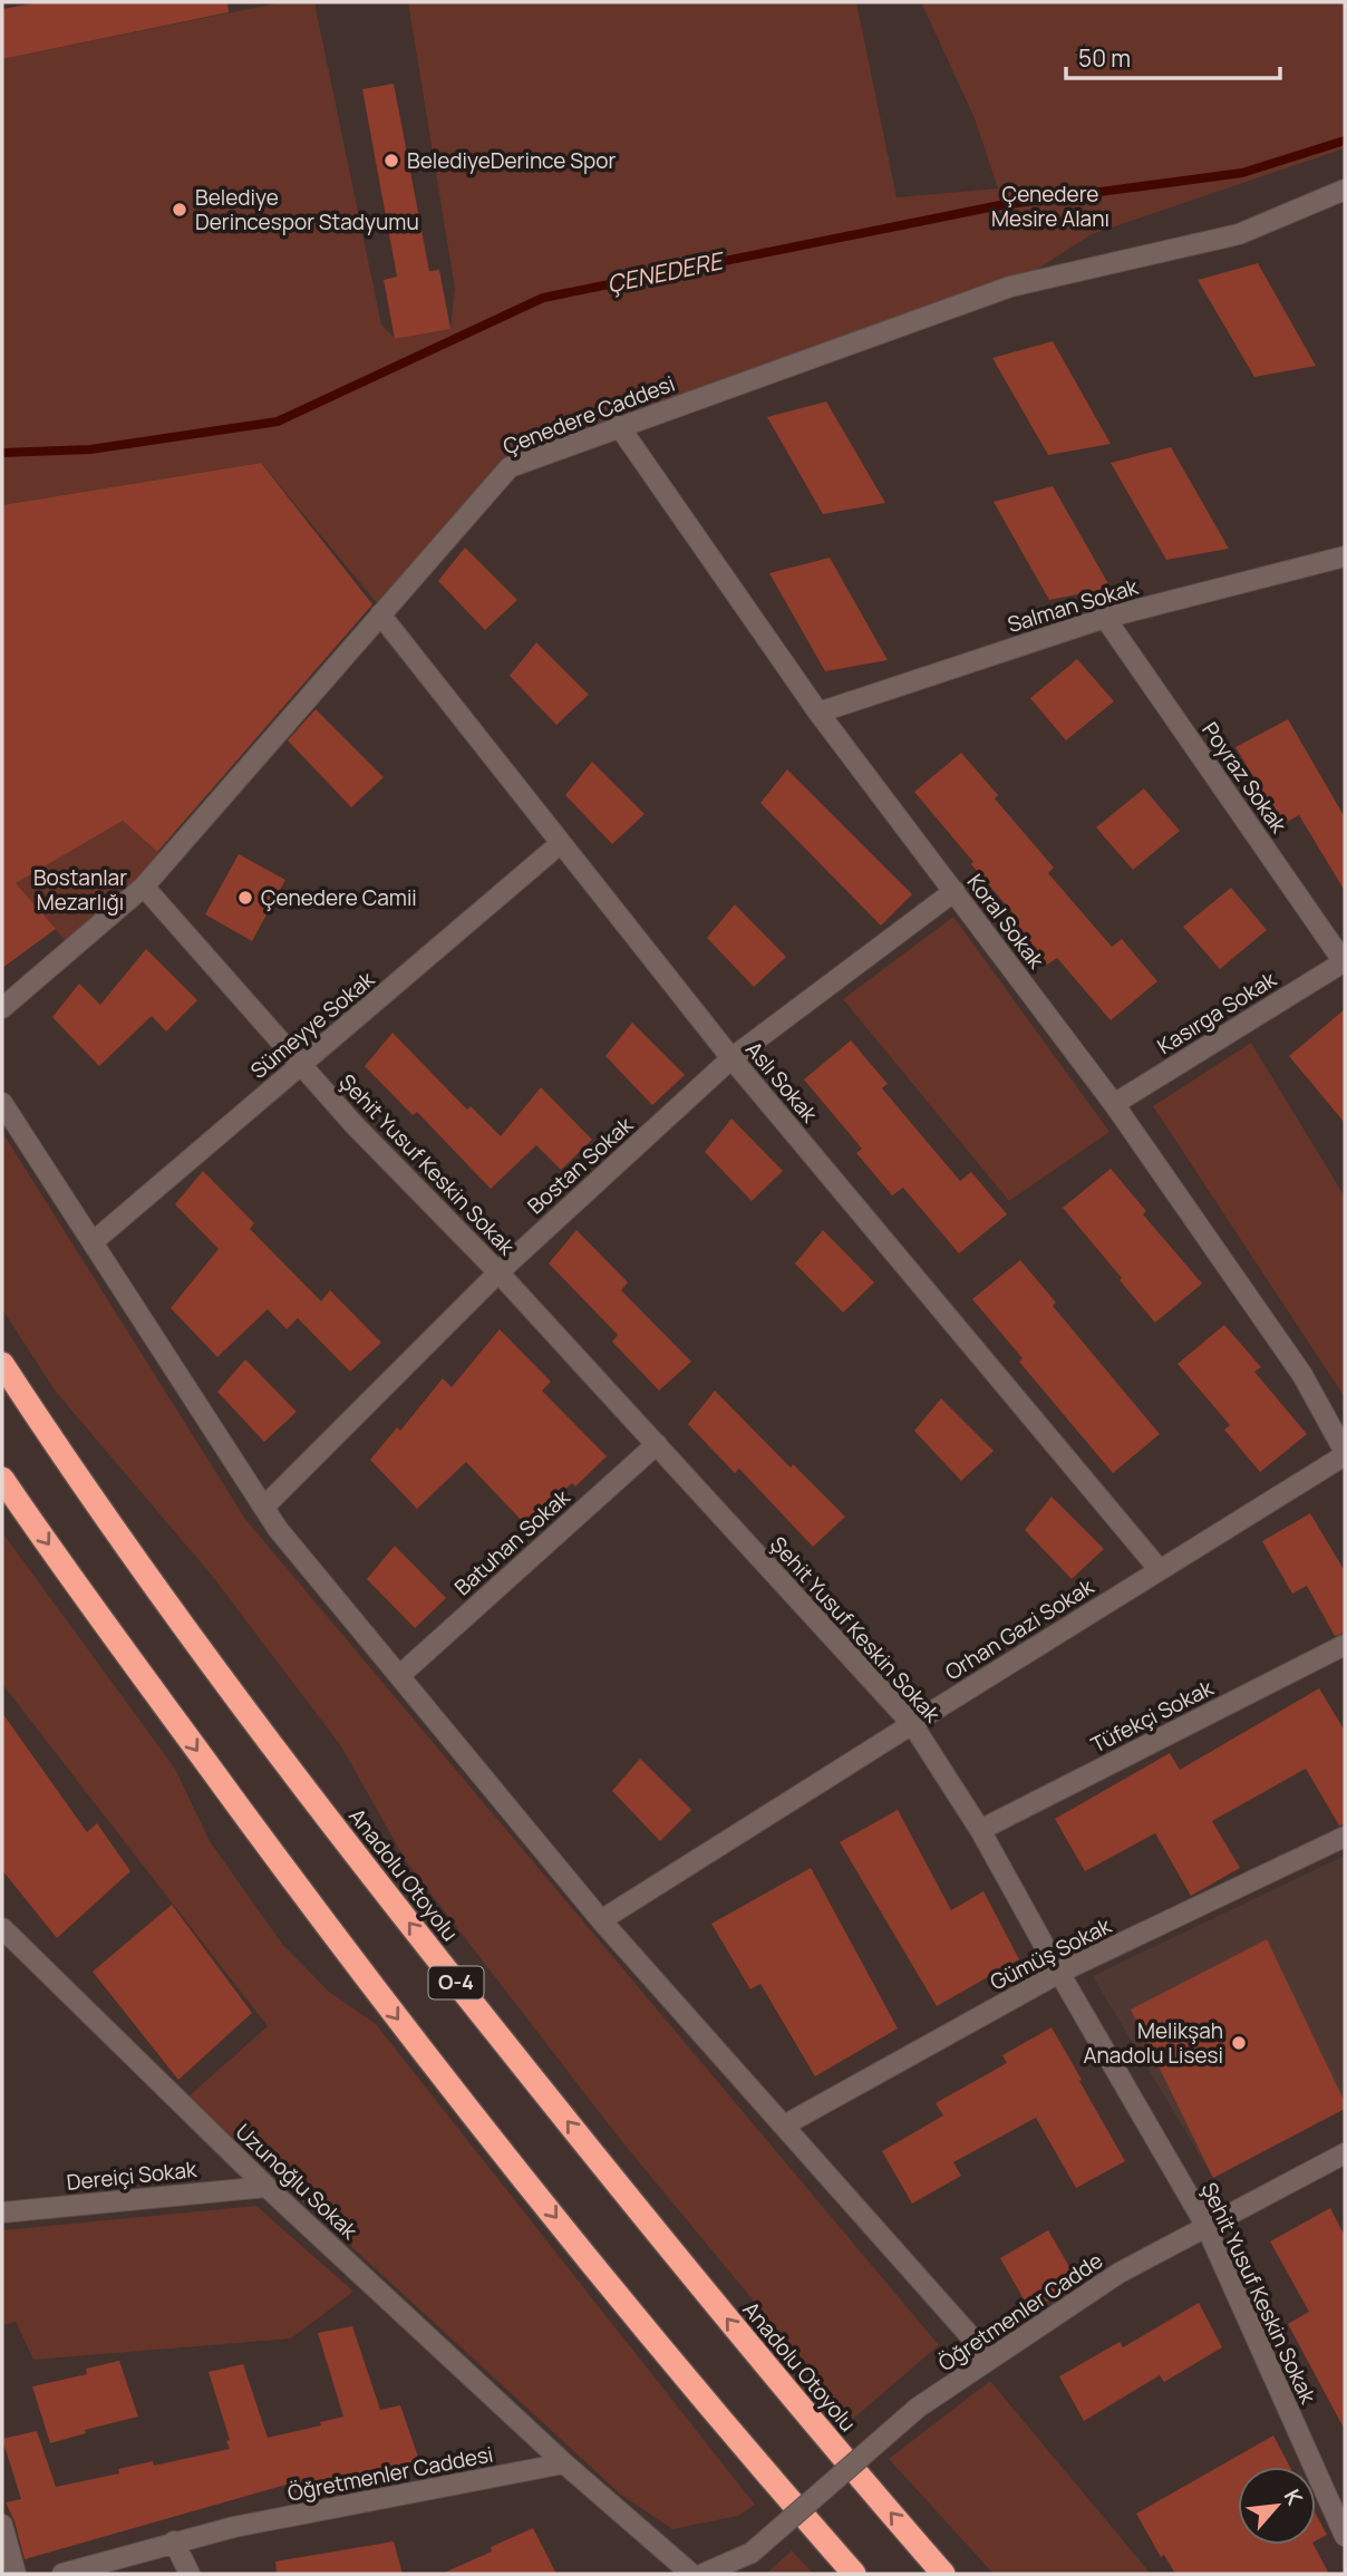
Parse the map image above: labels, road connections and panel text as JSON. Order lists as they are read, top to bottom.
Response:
{
  "streets": {
    "highway": ["Anadolu Otoyolu", "O-4"],
    "street": [
      "Çenedere Caddesi",
      "Salman Sokak",
      "Poyraz Sokak",
      "Koral Sokak",
      "Kasırga Sokak",
      "Sümeyye Sokak",
      "Aslı Sokak",
      "Şehit Yusuf Keskin Sokak",
      "Bostan Sokak",
      "Batuhan Sokak",
      "Orhan Gazi Sokak",
      "Tüfekçi Sokak",
      "Gümüş Sokak",
      "Dereiçi Sokak",
      "Uzunoğlu Sokak",
      "Öğretmenler Cadde",
      "Öğretmenler Caddesi"
    ]
  },
  "crossings": [
    ["Çenedere Caddesi", "Koral Sokak"],
    ["Çenedere Caddesi", "Aslı Sokak"],
    ["Çenedere Caddesi", "Şehit Yusuf Keskin Sokak"],
    ["Salman Sokak", "Poyraz Sokak"],
    ["Salman Sokak", "Koral Sokak"],
    ["Poyraz Sokak", "Kasırga Sokak"],
    ["Koral Sokak", "Kasırga Sokak"],
    ["Koral Sokak", "Bostan Sokak"],
    ["Koral Sokak", "Orhan Gazi Sokak"],
    ["Sümeyye Sokak", "Aslı Sokak"],
    ["Sümeyye Sokak", "Şehit Yusuf Keskin Sokak"],
    ["Aslı Sokak", "Bostan Sokak"],
    ["Aslı Sokak", "Orhan Gazi Sokak"],
    ["Şehit Yusuf Keskin Sokak", "Bostan Sokak"],
    ["Şehit Yusuf Keskin Sokak", "Batuhan Sokak"],
    ["Şehit Yusuf Keskin Sokak", "Orhan Gazi Sokak"],
    ["Şehit Yusuf Keskin Sokak", "Tüfekçi Sokak"],
    ["Şehit Yusuf Keskin Sokak", "Gümüş Sokak"],
    ["Şehit Yusuf Keskin Sokak", "Öğretmenler Cadde"],
    ["Dereiçi Sokak", "Uzunoğlu Sokak"],
    ["Uzunoğlu Sokak", "Öğretmenler Caddesi"]
  ],
  "water": ["ÇENEDERE"],
  "parks": ["Çenedere Mesire Alanı", "Bostanlar Mezarlığı"],
  "places": [
    "BelediyeDerince Spor",
    "Belediye Derincespor Stadyumu",
    "Çenedere Camii",
    "Melikşah Anadolu Lisesi"
  ],
  "scale_bar": "50 m",
  "north": "top right"
}
